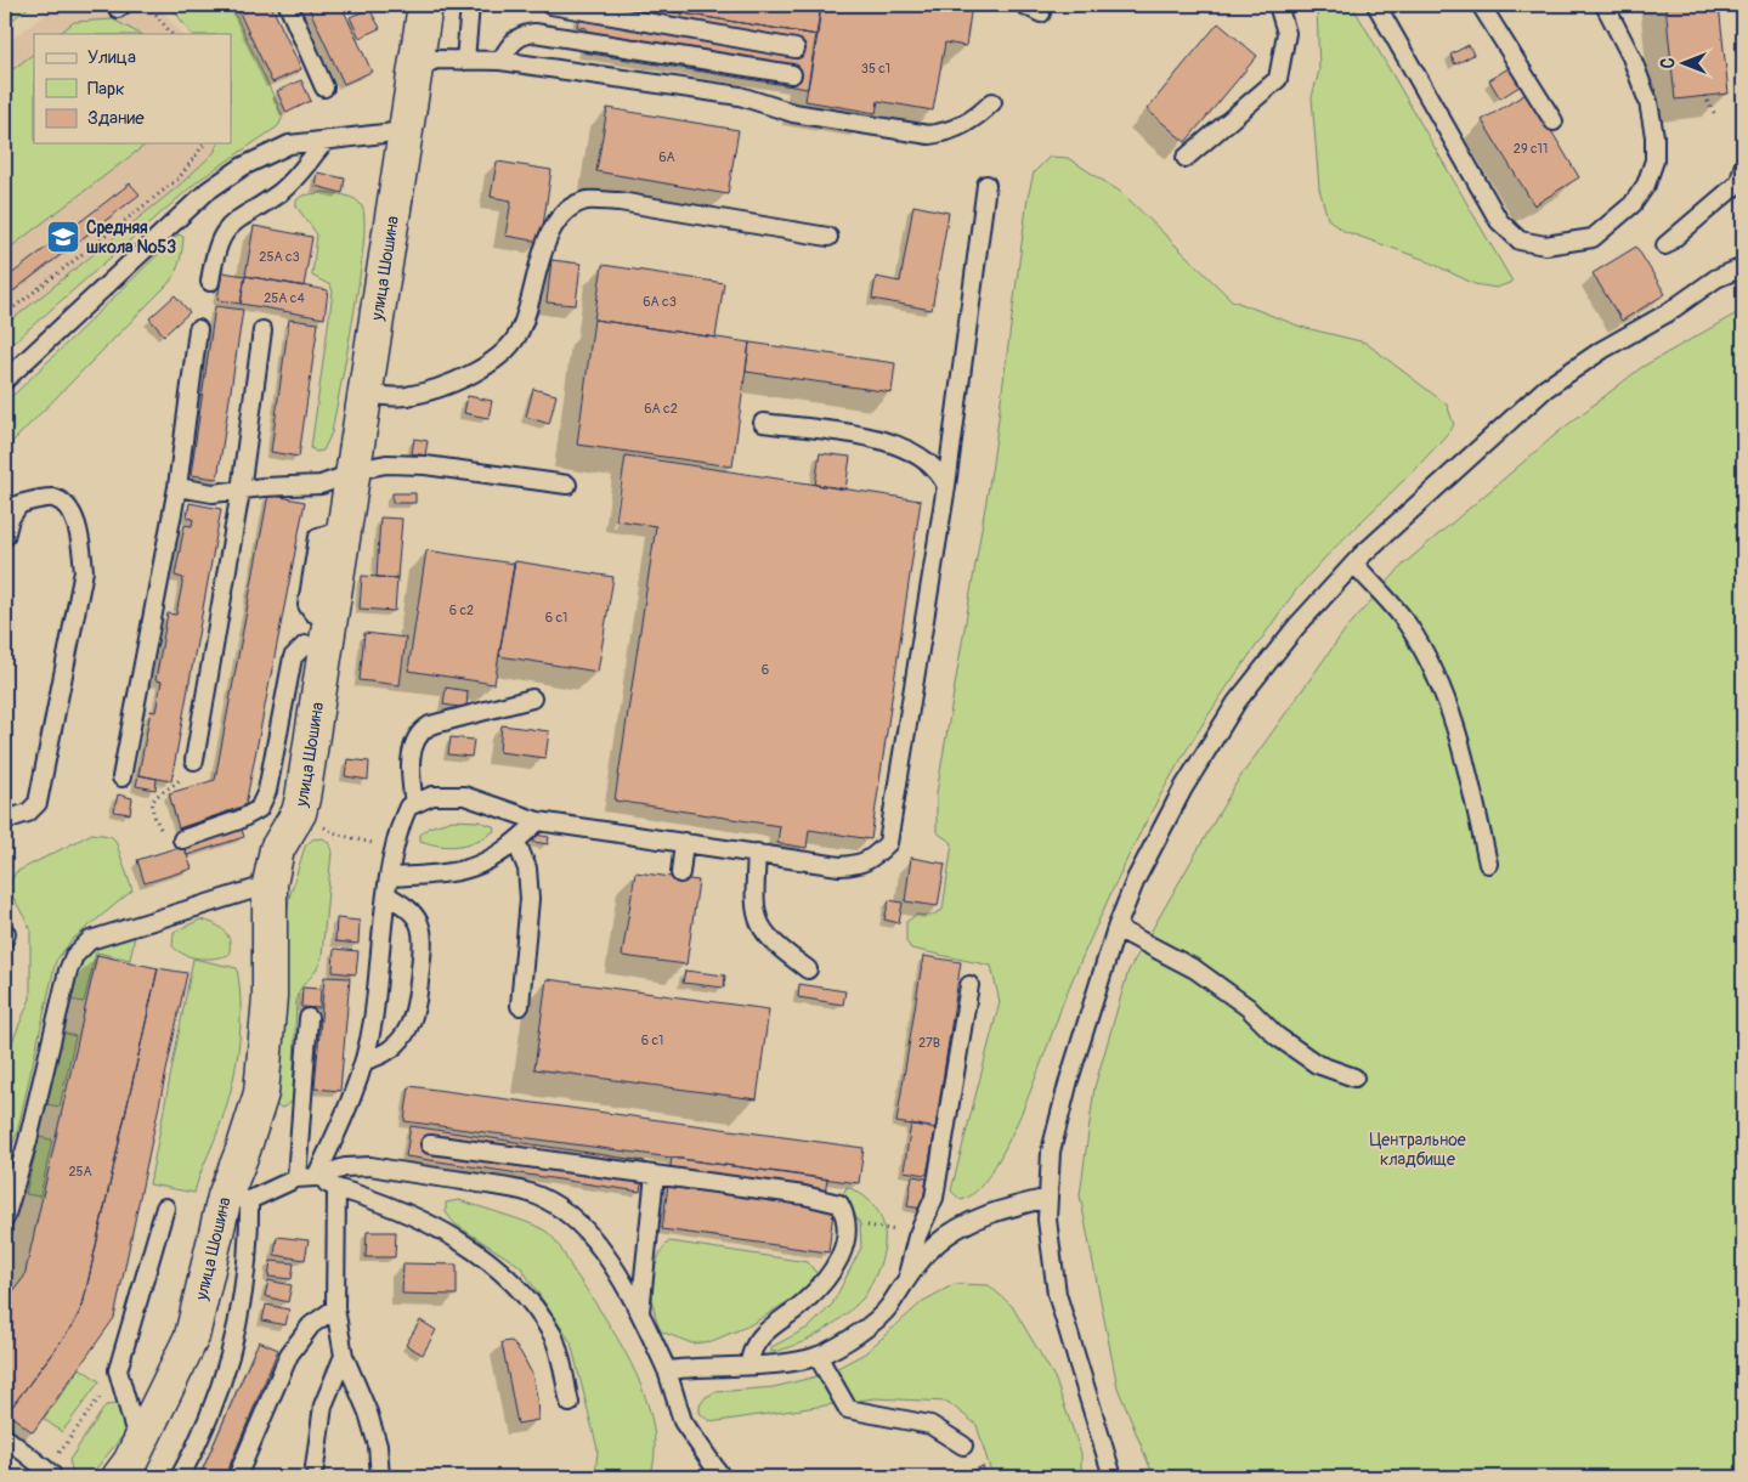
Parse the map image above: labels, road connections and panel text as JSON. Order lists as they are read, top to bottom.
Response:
{
  "streets": {
    "street": ["улица Шошина"]
  },
  "parks": ["Центральное кладбище"],
  "places": {
    "school or university": ["Средняя школа №53"]
  },
  "house_numbers": [
    "35 с1",
    "29 с11",
    "6А",
    "25А с3",
    "25А с4",
    "6А с3",
    "6А с2",
    "6 с2",
    "6 с1",
    "6",
    "6 с1",
    "27В",
    "25А"
  ],
  "legend": ["Улица", "Парк", "Здание"],
  "north": "left"
}
